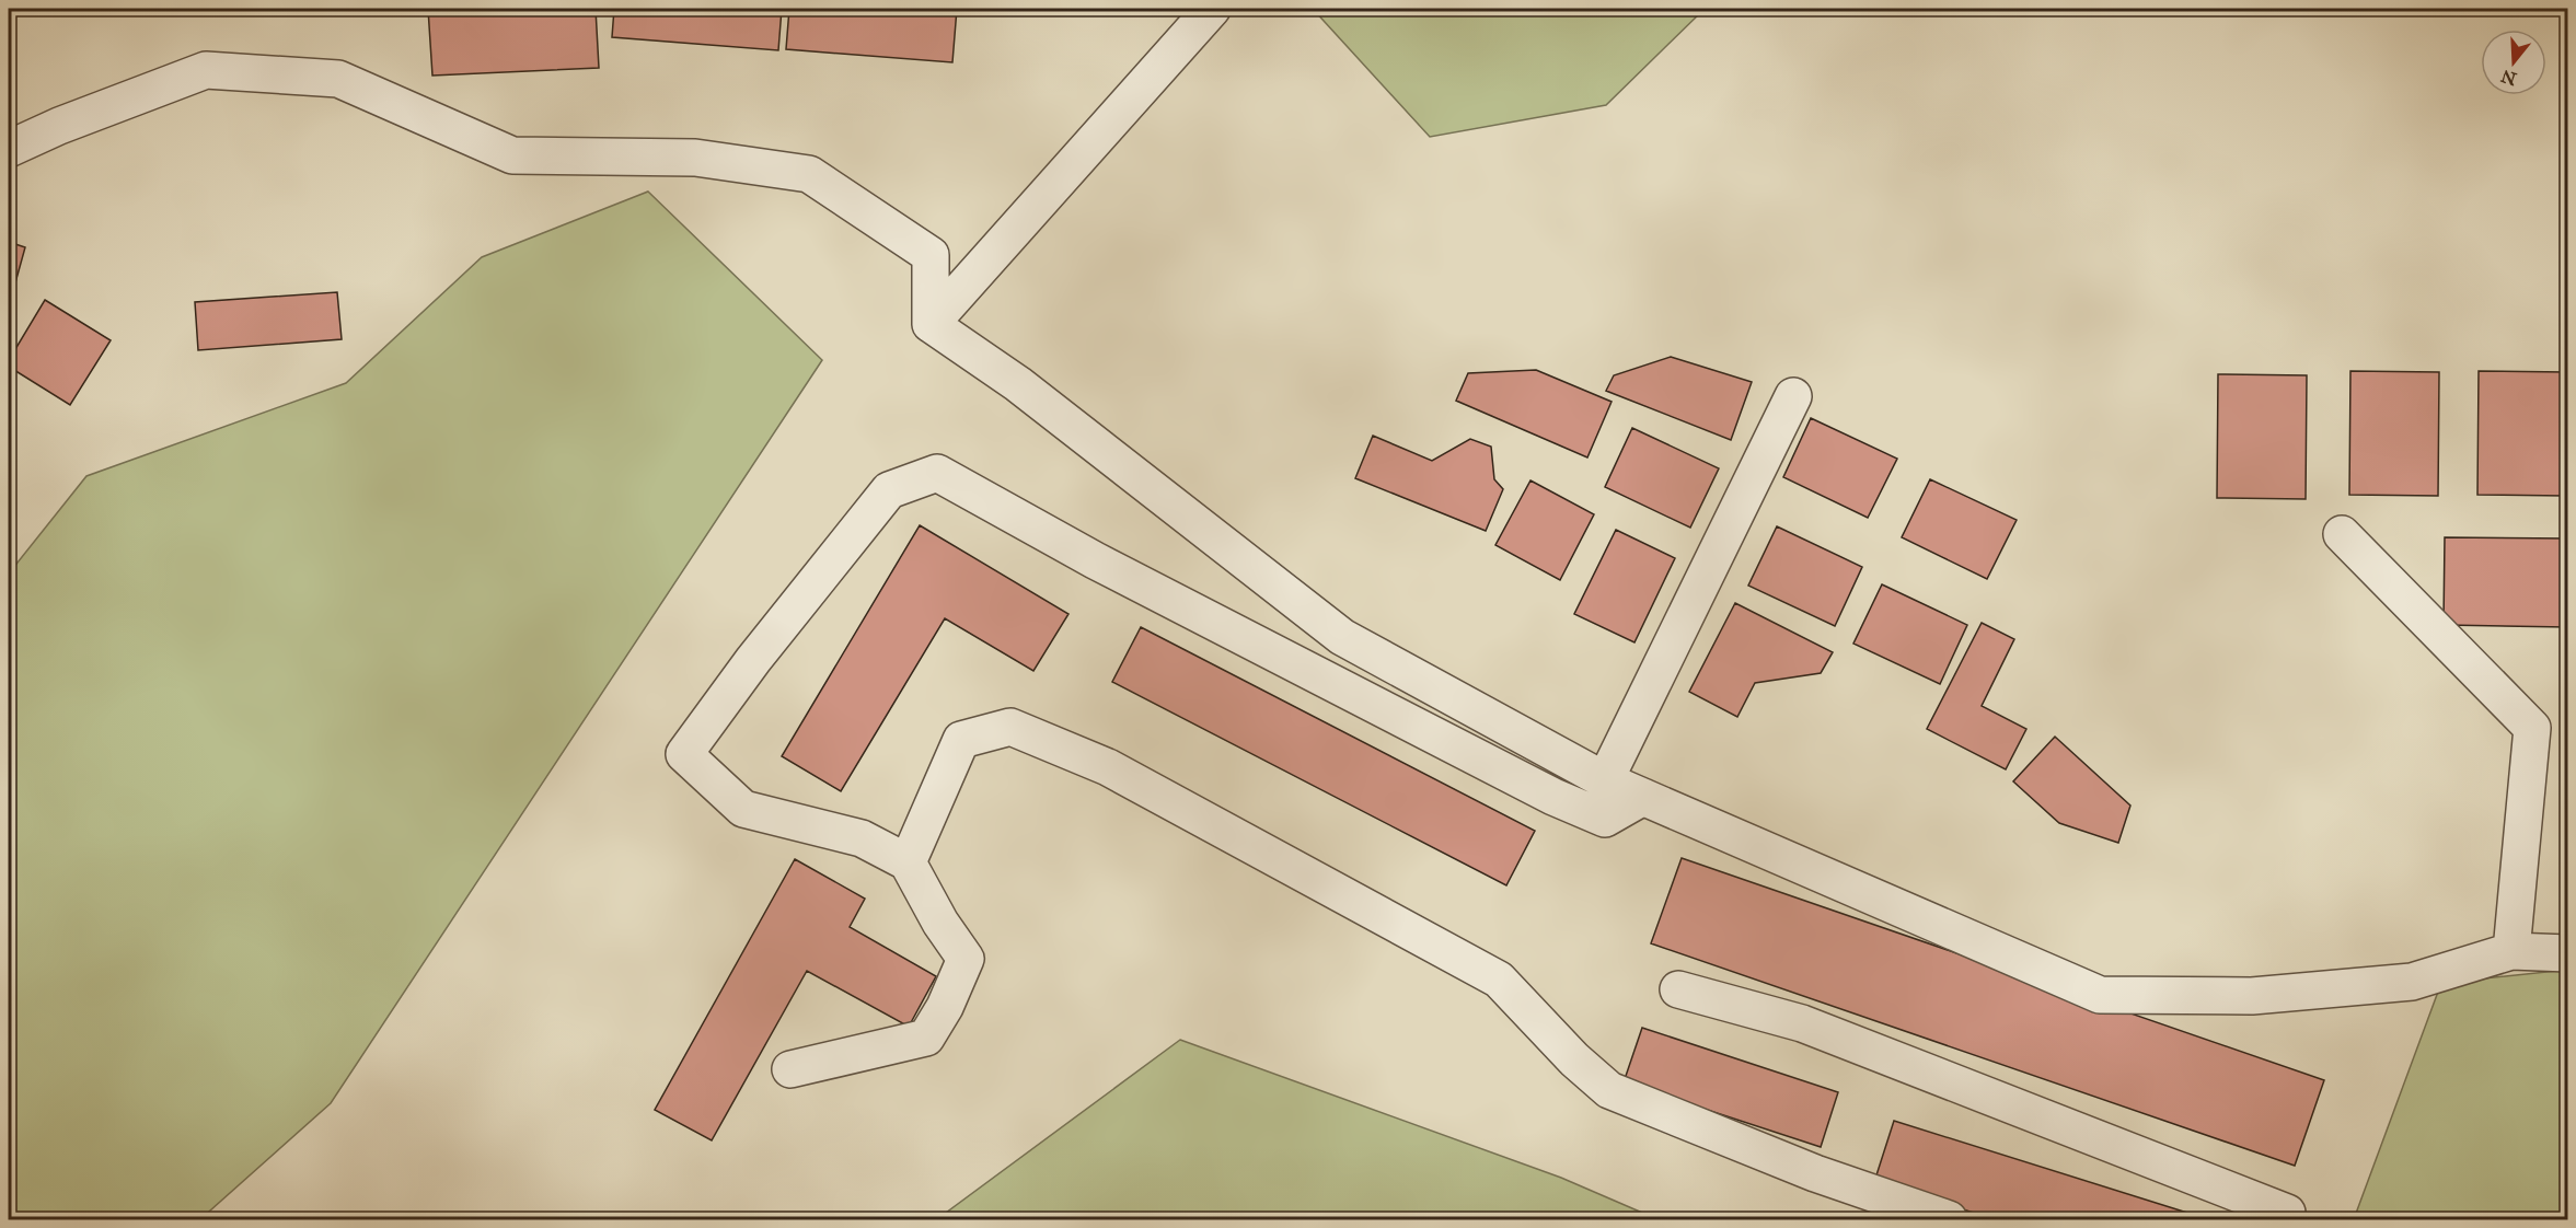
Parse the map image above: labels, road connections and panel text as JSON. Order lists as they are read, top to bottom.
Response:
{
  "north": "bottom"
}
